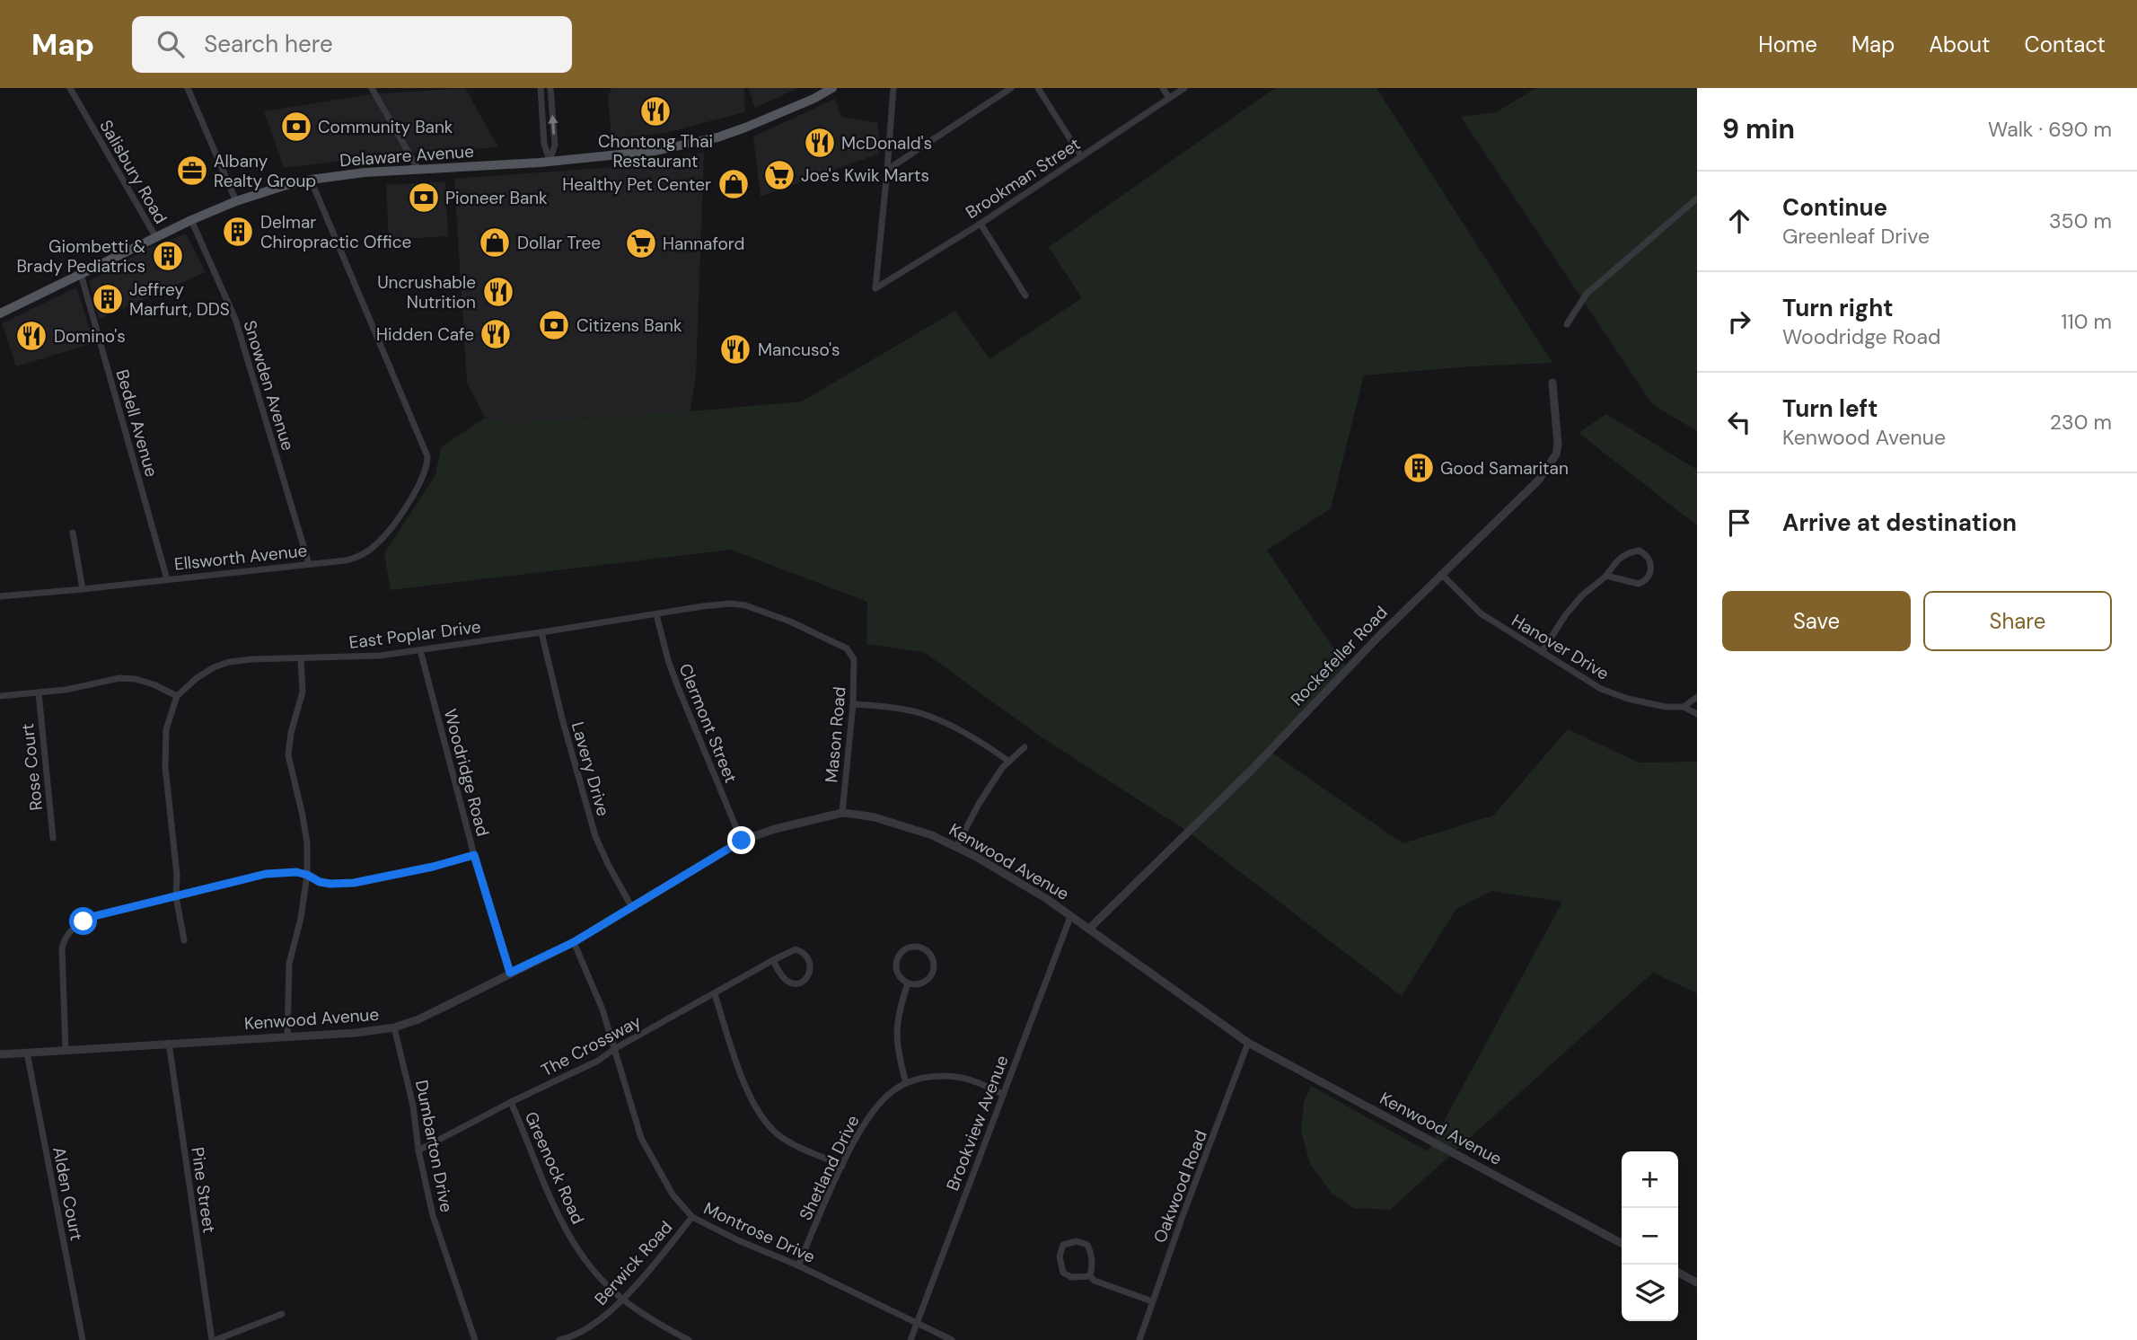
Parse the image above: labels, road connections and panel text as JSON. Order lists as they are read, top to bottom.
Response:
{
  "streets": {
    "main road": ["Delaware Avenue"],
    "street": [
      "Salisbury Road",
      "Brookman Street",
      "Snowden Avenue",
      "Bedell Avenue",
      "Ellsworth Avenue",
      "East Poplar Drive",
      "Hanover Drive",
      "Rockefeller Road",
      "Clermont Street",
      "Mason Road",
      "Rose Court",
      "Lavery Drive",
      "Woodridge Road",
      "Kenwood Avenue",
      "The Crossway",
      "Brookview Avenue",
      "Dumbarton Drive",
      "Greenock Road",
      "Shetland Drive",
      "Oakwood Road",
      "Pine Street",
      "Alden Court",
      "Montrose Drive",
      "Berwick Road"
    ]
  },
  "crossings": [
    ["Delaware Avenue", "Salisbury Road"],
    ["Delaware Avenue", "Snowden Avenue"],
    ["Delaware Avenue", "Bedell Avenue"],
    ["Delaware Avenue", "Ellsworth Avenue"],
    ["Snowden Avenue", "Ellsworth Avenue"],
    ["Bedell Avenue", "Ellsworth Avenue"],
    ["East Poplar Drive", "Clermont Street"],
    ["East Poplar Drive", "Mason Road"],
    ["East Poplar Drive", "Lavery Drive"],
    ["East Poplar Drive", "Woodridge Road"],
    ["Hanover Drive", "Rockefeller Road"],
    ["Rockefeller Road", "Kenwood Avenue"],
    ["Clermont Street", "Kenwood Avenue"],
    ["Mason Road", "Kenwood Avenue"],
    ["Lavery Drive", "Kenwood Avenue"],
    ["Woodridge Road", "Kenwood Avenue"],
    ["Kenwood Avenue", "Brookview Avenue"],
    ["Kenwood Avenue", "Dumbarton Drive"],
    ["Kenwood Avenue", "Oakwood Road"],
    ["Kenwood Avenue", "Pine Street"],
    ["Kenwood Avenue", "Alden Court"],
    ["Kenwood Avenue", "Montrose Drive"],
    ["The Crossway", "Dumbarton Drive"],
    ["The Crossway", "Greenock Road"],
    ["The Crossway", "Montrose Drive"],
    ["Brookview Avenue", "Shetland Drive"],
    ["Brookview Avenue", "Montrose Drive"],
    ["Greenock Road", "Berwick Road"],
    ["Shetland Drive", "Montrose Drive"],
    ["Montrose Drive", "Berwick Road"]
  ],
  "places": {
    "restaurant": [
      "Chontong Thai Restaurant",
      "McDonald's",
      "Uncrushable Nutrition",
      "Hidden Cafe",
      "Domino's",
      "Mancuso's"
    ],
    "bank": ["Community Bank", "Pioneer Bank", "Citizens Bank"],
    "office": ["Albany Realty Group"],
    "supermarket": ["Joe's Kwik Marts", "Hannaford"],
    "shop": ["Healthy Pet Center", "Dollar Tree"],
    "building": [
      "Delmar Chiropractic Office",
      "Giombetti & Brady Pediatrics",
      "Jeffrey Marfurt, DDS",
      "Good Samaritan"
    ]
  },
  "page": {
    "header": "Map",
    "search": "Search here",
    "nav": [
      "Home",
      "Map",
      "About",
      "Contact"
    ],
    "heading": ["9 min", "Walk · 690 m"],
    "list": [
      ["Continue", "Greenleaf Drive", "350 m"],
      ["Turn right", "Woodridge Road", "110 m"],
      ["Turn left", "Kenwood Avenue", "230 m"],
      "Arrive at destination"
    ],
    "buttons": ["Save", "Share"],
    "map_buttons": ["+", "−"]
  }
}
